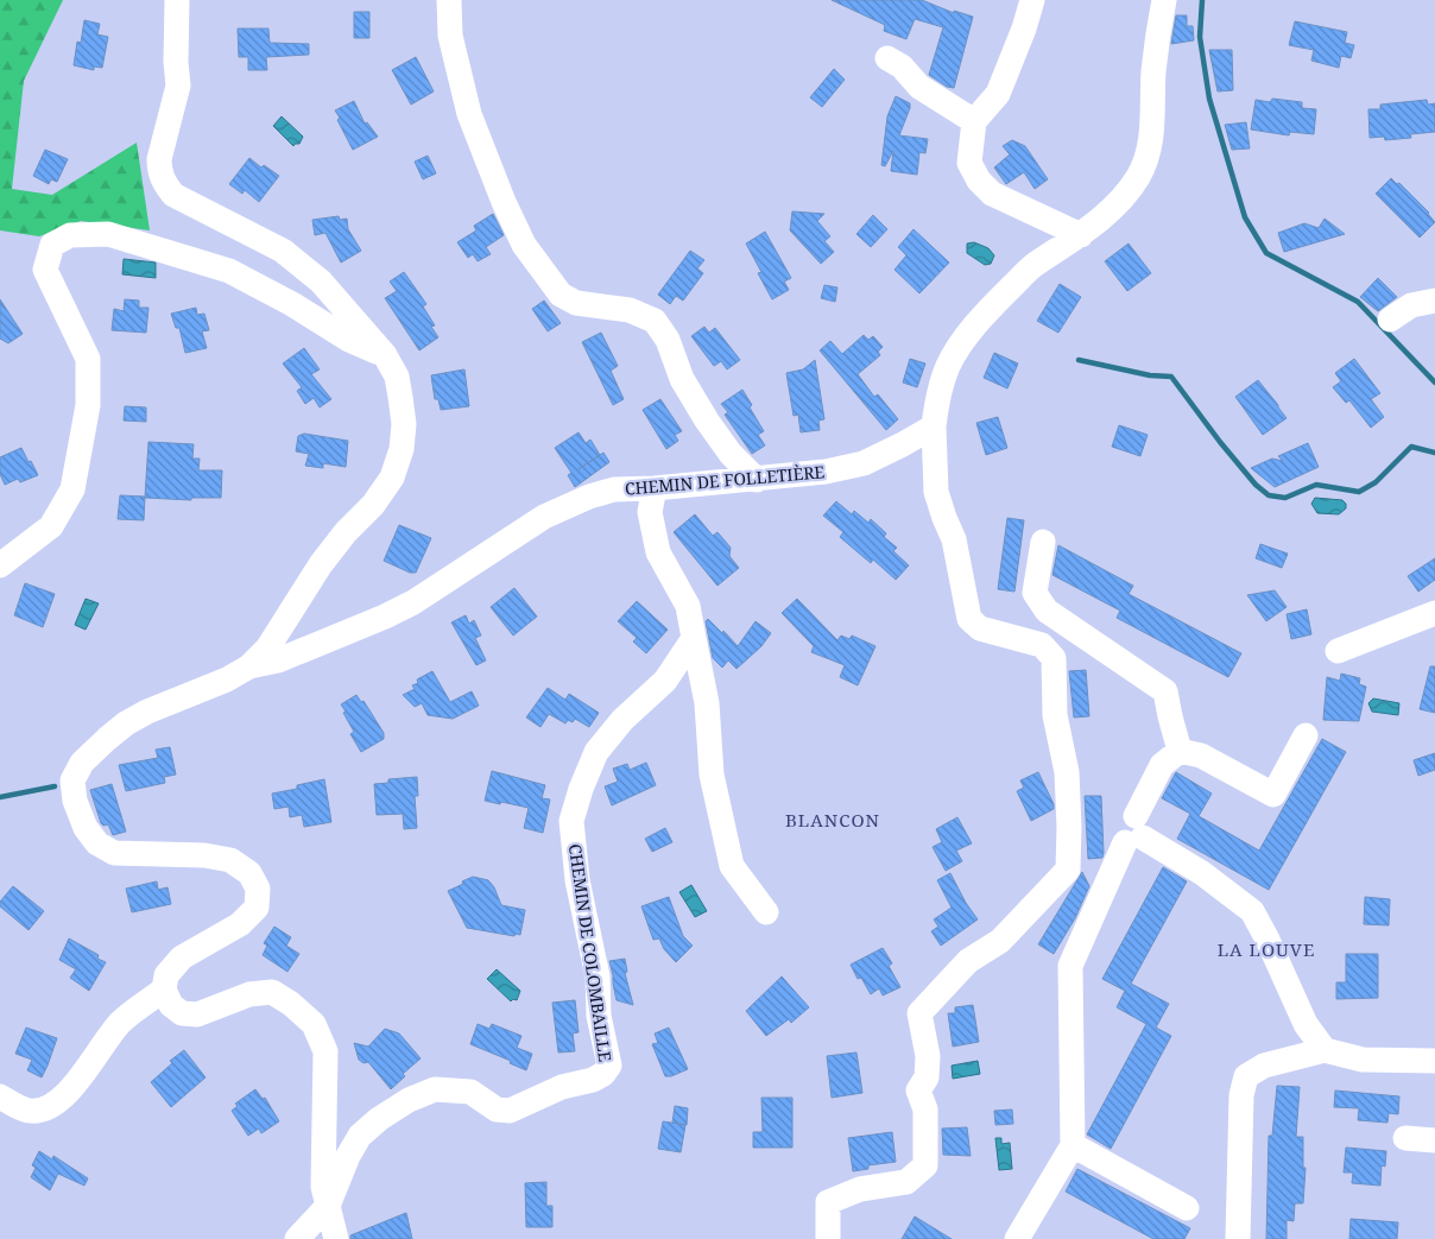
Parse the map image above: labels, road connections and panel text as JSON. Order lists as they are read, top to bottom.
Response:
{
  "streets": {
    "street": ["CHEMIN DE FOLLETIÈRE", "CHEMIN DE COLOMBAILLE"]
  },
  "districts": ["BLANCON", "LA LOUVE"]
}
